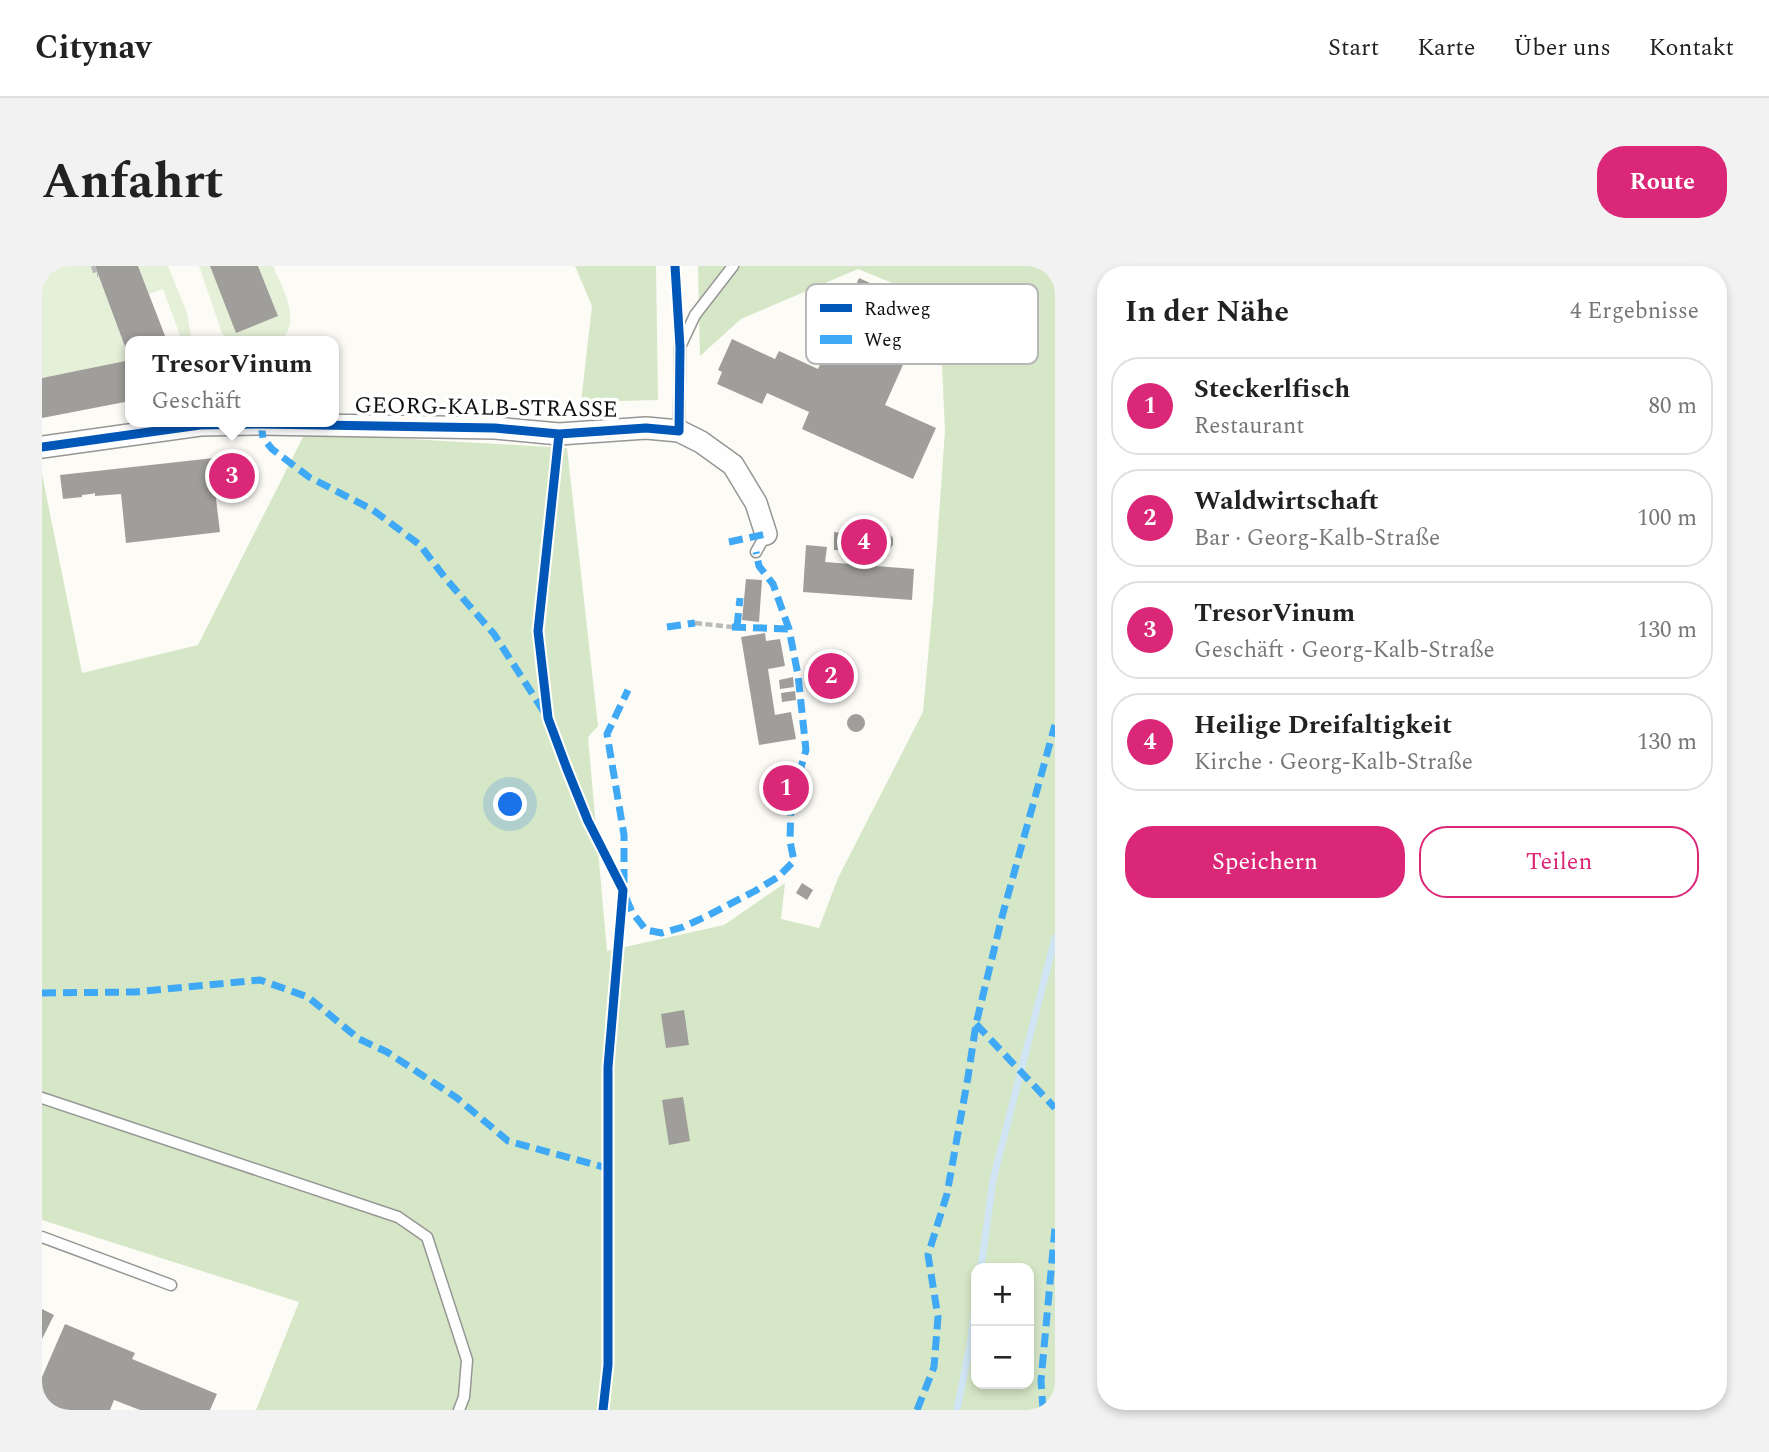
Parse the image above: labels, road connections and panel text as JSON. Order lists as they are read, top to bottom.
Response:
{
  "streets": {
    "street": ["GEORG-KALB-STRASSE"]
  },
  "legend": ["Radweg", "Weg"],
  "page": {
    "header": "Citynav",
    "nav": [
      "Start",
      "Karte",
      "Über uns",
      "Kontakt"
    ],
    "title": "Anfahrt",
    "buttons": [
      "Route",
      ["Speichern", "Teilen"]
    ],
    "heading": ["In der Nähe", "4 Ergebnisse"],
    "popup": ["TresorVinum", "Geschäft"],
    "list": [
      {
        "mark": "1",
        "name": "Steckerlfisch",
        "note": "Restaurant",
        "value": "80 m"
      },
      {
        "mark": "2",
        "name": "Waldwirtschaft",
        "note": "Bar · Georg-Kalb-Straße",
        "value": "100 m"
      },
      {
        "mark": "3",
        "name": "TresorVinum",
        "note": "Geschäft · Georg-Kalb-Straße",
        "value": "130 m"
      },
      {
        "mark": "4",
        "name": "Heilige Dreifaltigkeit",
        "note": "Kirche · Georg-Kalb-Straße",
        "value": "130 m"
      }
    ],
    "pins": [
      "3",
      "4",
      "2",
      "1"
    ],
    "map_buttons": ["+", "−"]
  }
}
